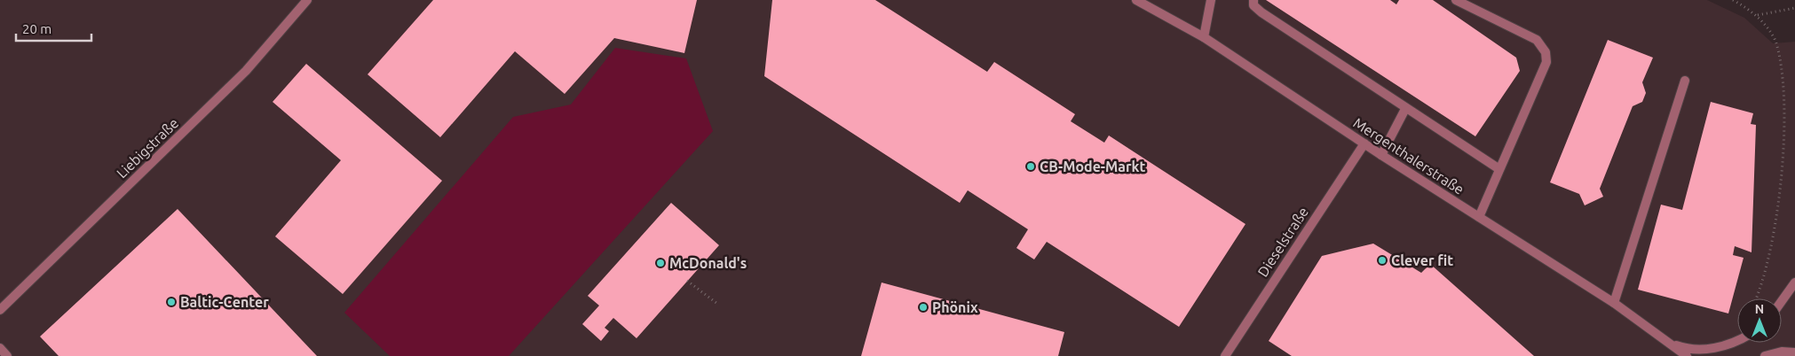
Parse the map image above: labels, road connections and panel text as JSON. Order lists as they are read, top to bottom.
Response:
{
  "streets": {
    "street": ["Liebigstraße", "Mergenthalerstraße", "Dieselstraße"]
  },
  "crossings": [
    ["Mergenthalerstraße", "Dieselstraße"]
  ],
  "places": [
    "CB-Mode-Markt",
    "Clever fit",
    "McDonald's",
    "Baltic-Center",
    "Phönix"
  ],
  "scale_bar": "20 m",
  "north": "top"
}
